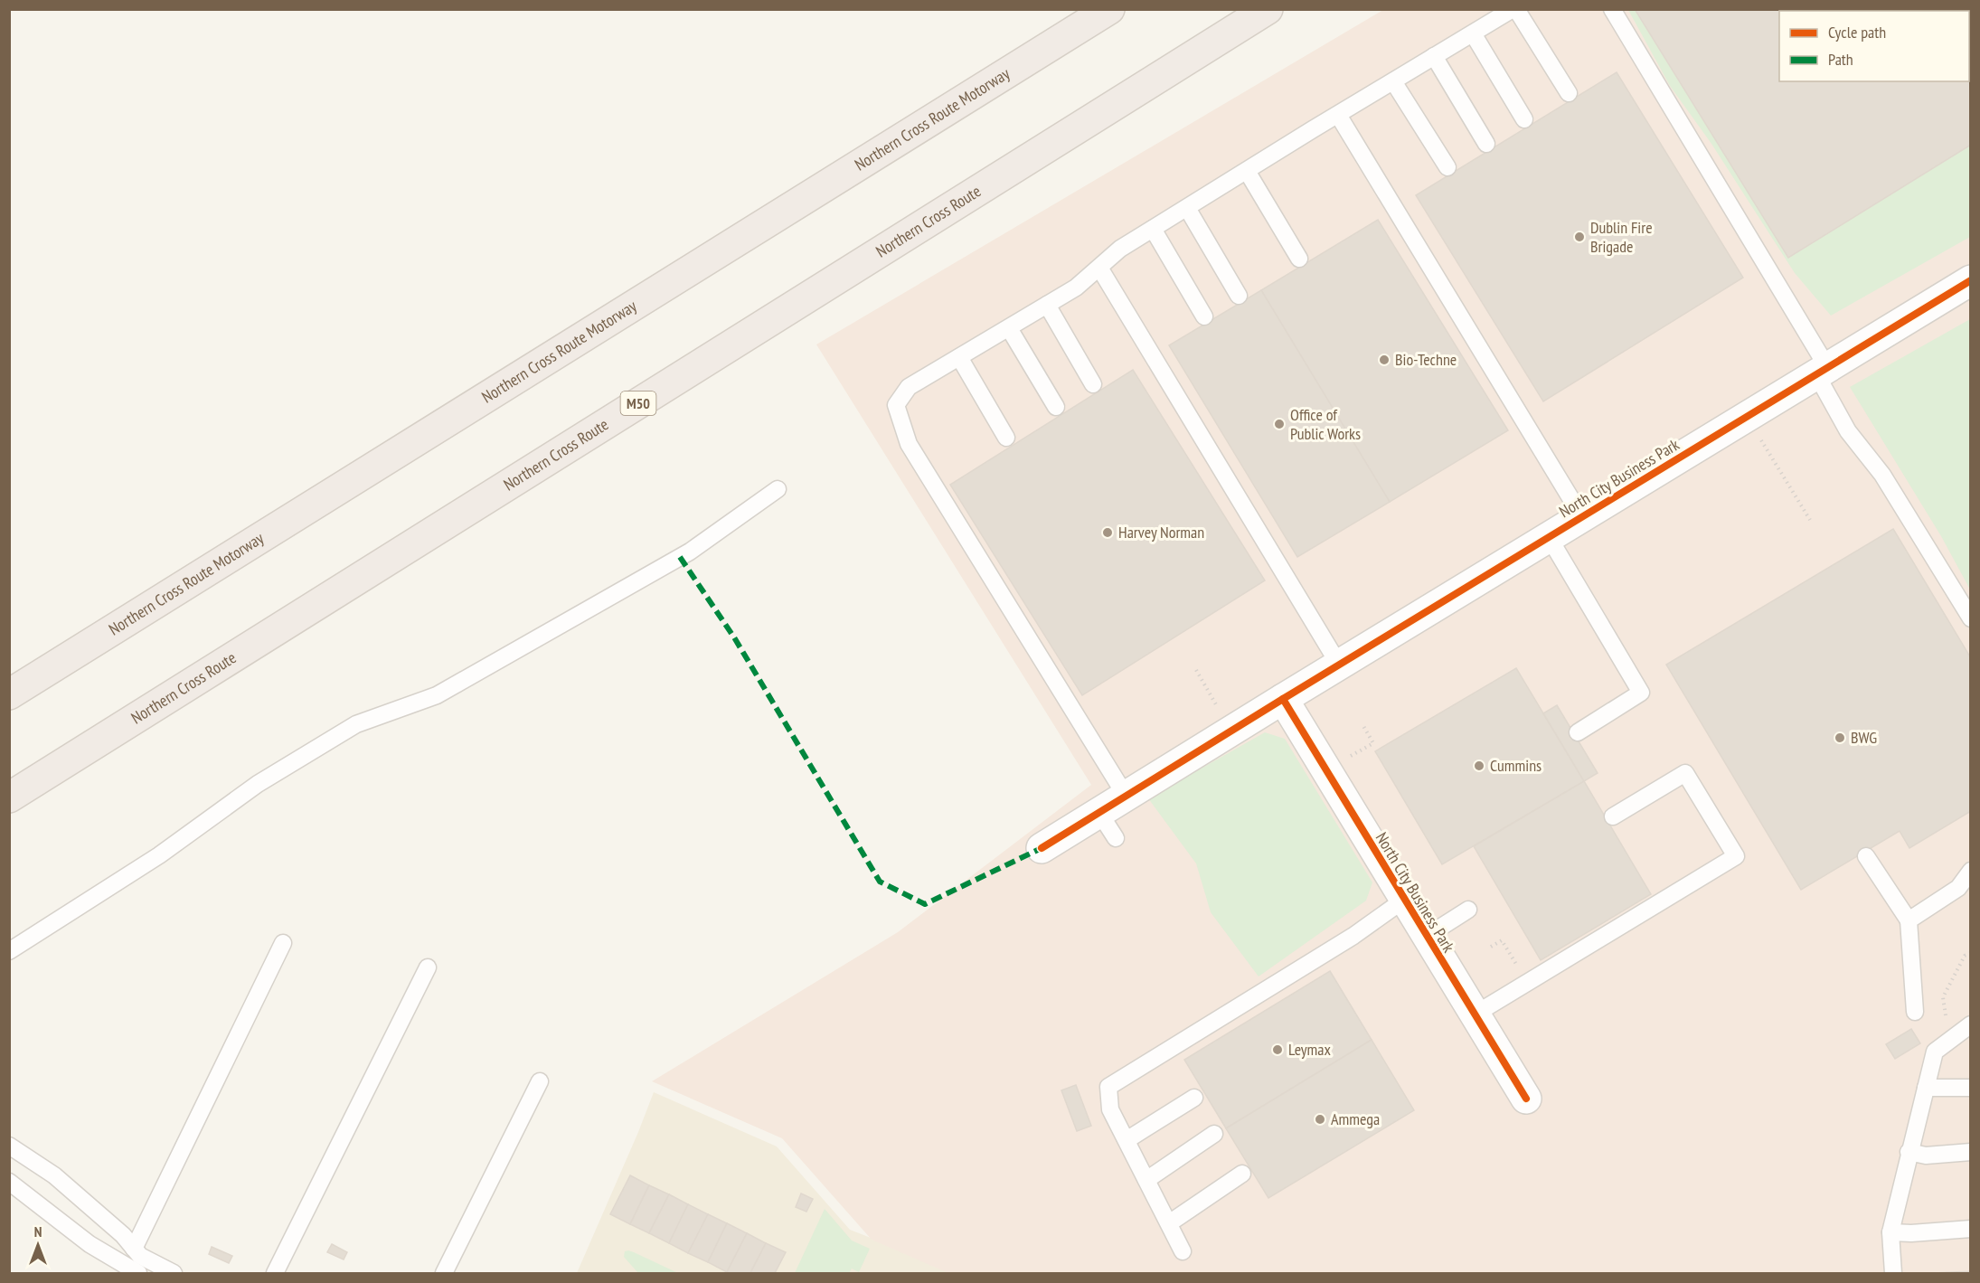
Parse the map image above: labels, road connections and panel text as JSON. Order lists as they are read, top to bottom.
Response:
{
  "streets": {
    "highway": ["Northern Cross Route Motorway", "Northern Cross Route", "M50"],
    "street": ["North City Business Park"]
  },
  "places": [
    "Dublin Fire Brigade",
    "Bio-Techne",
    "Office of Public Works",
    "Harvey Norman",
    "BWG",
    "Cummins",
    "Leymax",
    "Ammega"
  ],
  "legend": ["Cycle path", "Path"],
  "north": "top"
}
